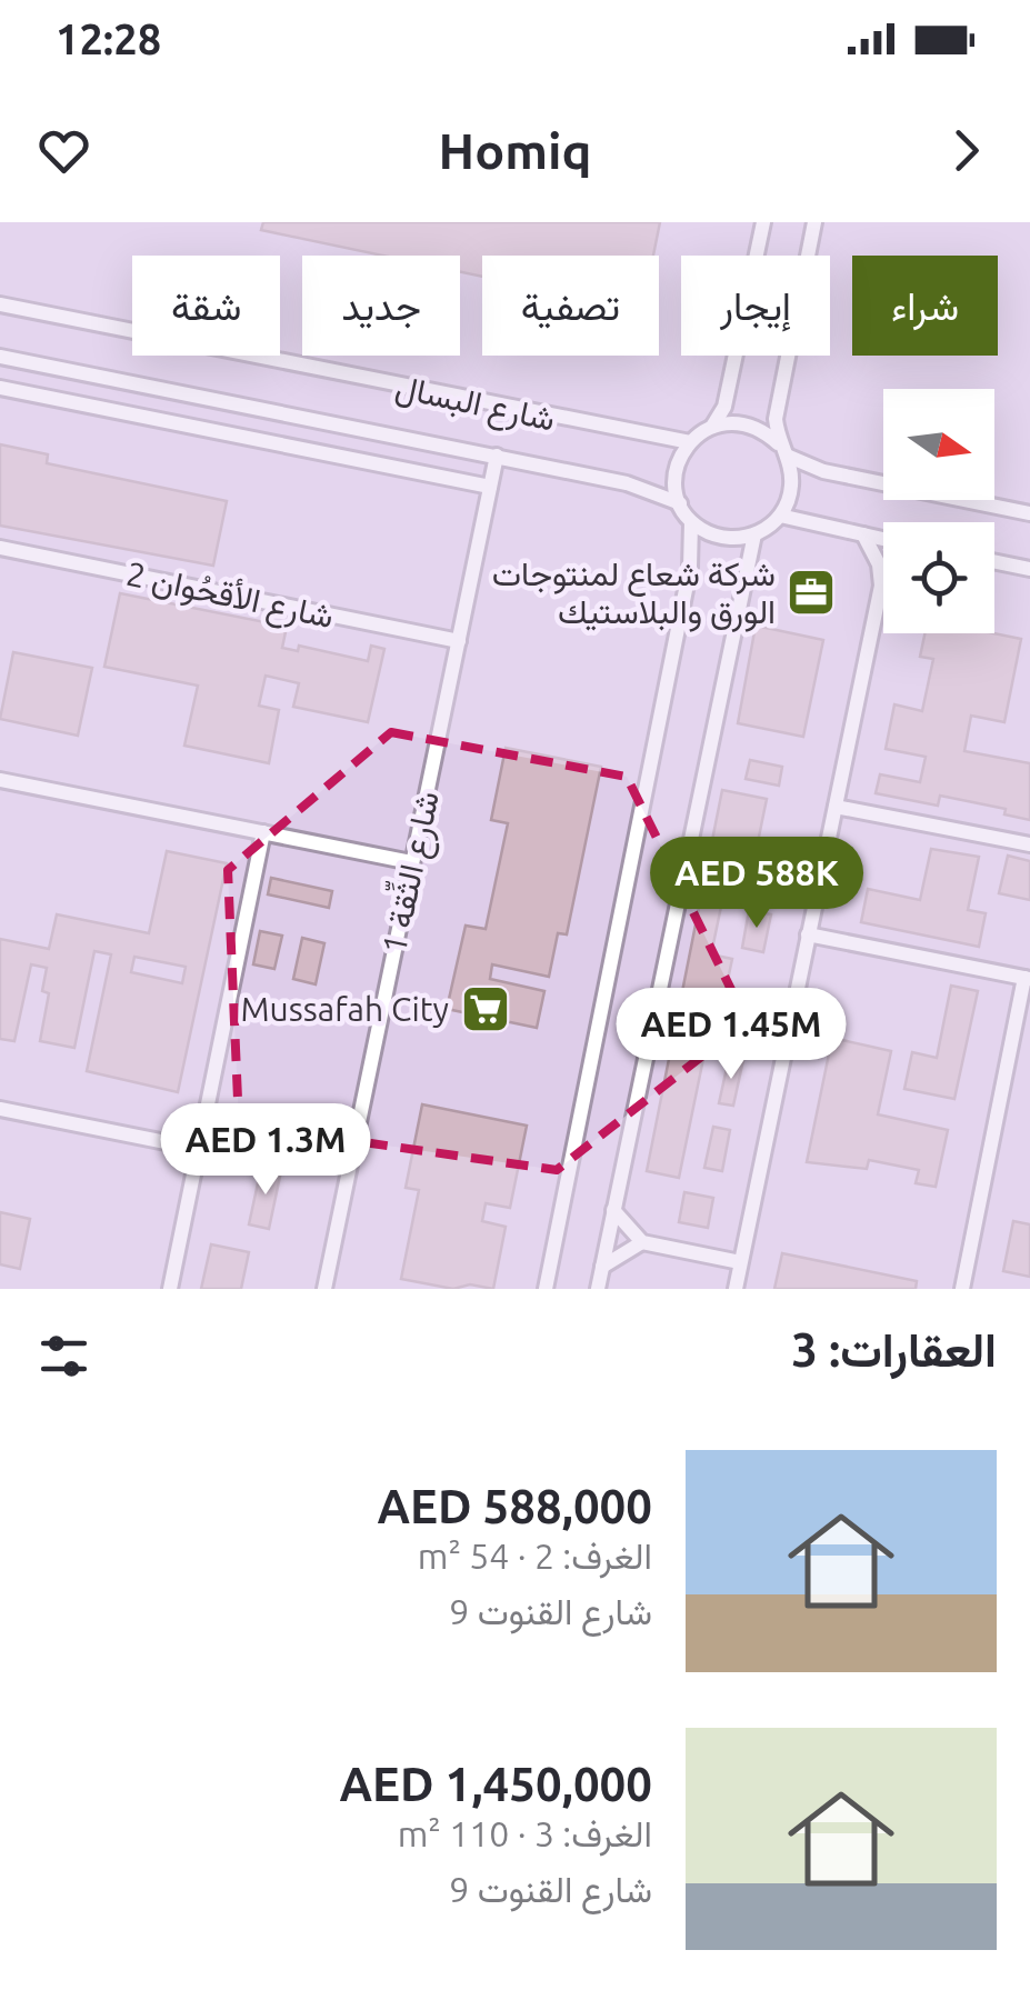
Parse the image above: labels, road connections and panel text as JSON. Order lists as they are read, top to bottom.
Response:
{
  "streets": {
    "street": ["شارع البسال", "شارع الأقحُوان 2", "شارع الثِّقة 1"]
  },
  "crossings": [
    ["شارع البسال", "شارع الثِّقة 1"],
    ["شارع الأقحُوان 2", "شارع الثِّقة 1"]
  ],
  "places": {
    "office": ["شركة شعاع لمنتوجات الورق والبلاستيك"],
    "supermarket": ["Mussafah City"]
  },
  "north": "right",
  "page": {
    "status": "12:28",
    "header": "Homiq",
    "chip": [
      "شراء",
      "إيجار",
      "تصفية",
      "جديد",
      "شقة"
    ],
    "price": ["AED 588K", "AED 1.45M", "AED 1.3M"],
    "heading": "العقارات: 3",
    "list": [
      {
        "name": "AED 588,000",
        "note": "الغرف: 2 · 54 m² · شارع القنوت 9"
      },
      {
        "name": "AED 1,450,000",
        "note": "الغرف: 3 · 110 m² · شارع القنوت 9"
      }
    ]
  }
}
